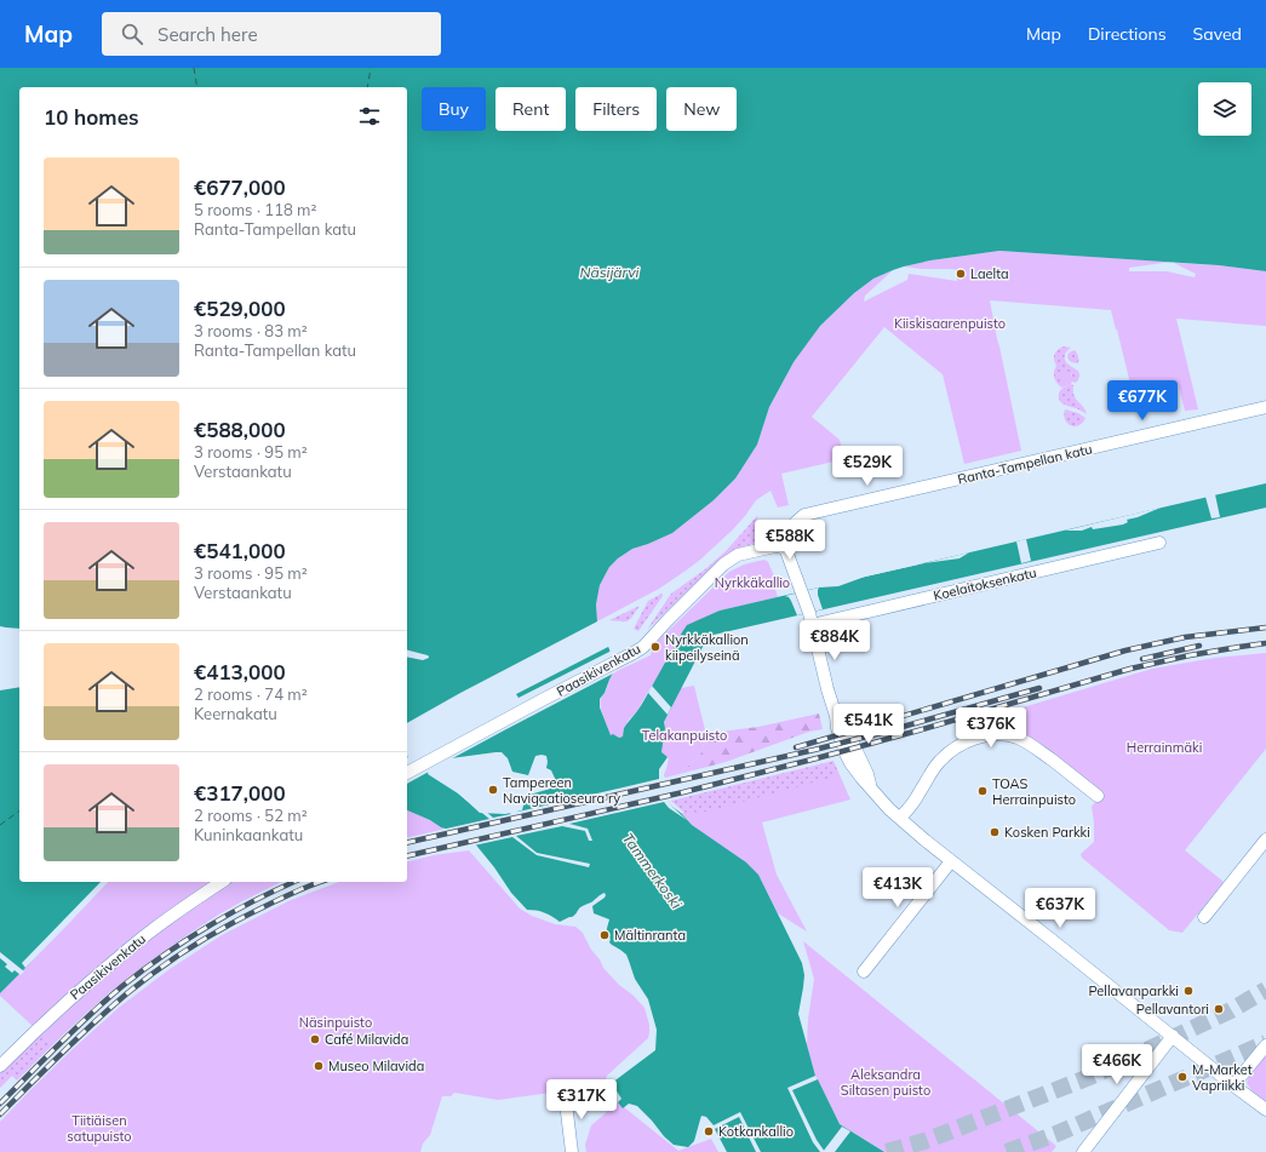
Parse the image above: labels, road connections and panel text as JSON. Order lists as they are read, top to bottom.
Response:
{
  "streets": {
    "street": ["Ranta-Tampellan katu", "Koelaitoksenkatu", "Paasikivenkatu"]
  },
  "crossings": [
    ["Ranta-Tampellan katu", "Paasikivenkatu"]
  ],
  "water": ["Näsijärvi", "Tammerkoski"],
  "parks": [
    "Kiiskisaarenpuisto",
    "Nyrkkäkallio",
    "Telakanpuisto",
    "Herrainmäki",
    "Näsinpuisto",
    "Aleksandra Siltasen puisto",
    "Tiitiäisen satupuisto"
  ],
  "places": [
    "Laelta",
    "Nyrkkäkallion kiipeilyseinä",
    "Tampereen Navigaatioseura ry",
    "TOAS Herrainpuisto",
    "Kosken Parkki",
    "Mältinranta",
    "Pellavanparkki",
    "Pellavantori",
    "Café Milavida",
    "Museo Milavida",
    "M-Market Vapriikki",
    "Kotkankallio"
  ],
  "page": {
    "header": "Map",
    "search": "Search here",
    "nav": ["Map", "Directions", "Saved"],
    "chip": [
      "Buy",
      "Rent",
      "Filters",
      "New"
    ],
    "heading": "10 homes",
    "list": [
      {
        "name": "€677,000",
        "note": "5 rooms · 118 m² · Ranta-Tampellan katu"
      },
      {
        "name": "€529,000",
        "note": "3 rooms · 83 m² · Ranta-Tampellan katu"
      },
      {
        "name": "€588,000",
        "note": "3 rooms · 95 m² · Verstaankatu"
      },
      {
        "name": "€541,000",
        "note": "3 rooms · 95 m² · Verstaankatu"
      },
      {
        "name": "€413,000",
        "note": "2 rooms · 74 m² · Keernakatu"
      },
      {
        "name": "€317,000",
        "note": "2 rooms · 52 m² · Kuninkaankatu"
      }
    ],
    "price": [
      "€677K",
      "€529K",
      "€588K",
      "€884K",
      "€541K",
      "€376K",
      "€413K",
      "€637K",
      "€466K",
      "€317K"
    ]
  }
}
